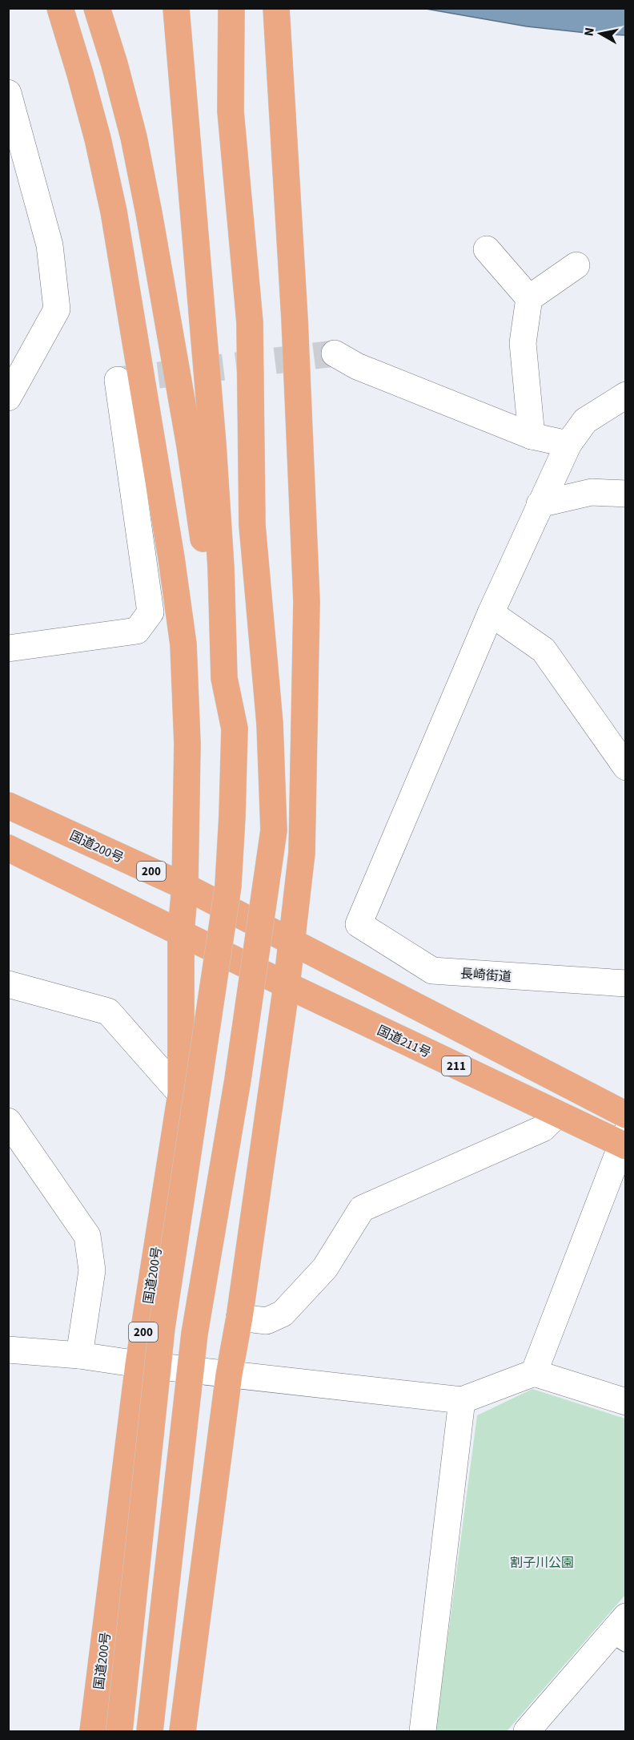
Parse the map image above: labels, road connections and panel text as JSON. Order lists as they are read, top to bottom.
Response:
{
  "streets": {
    "highway": [
      "国道200号",
      "200",
      "国道211号",
      "211"
    ],
    "street": ["長崎街道"]
  },
  "crossings": [
    ["国道200号", "211"]
  ],
  "parks": ["割子川公園"],
  "north": "left"
}
